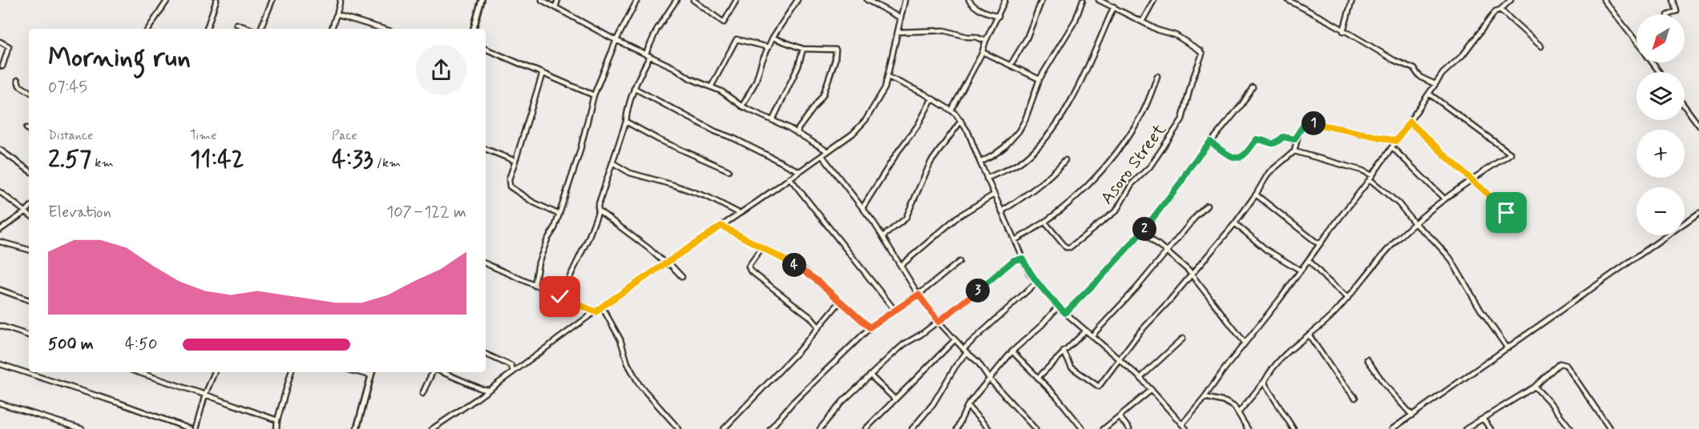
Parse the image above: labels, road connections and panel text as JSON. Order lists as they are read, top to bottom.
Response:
{
  "streets": {
    "street": ["Asoro Street"]
  },
  "north": "bottom left",
  "page": {
    "map_buttons": ["+", "−"],
    "heading": ["Morning run", "07:45"],
    "stats": [
      ["Distance", "2.57 km"],
      ["Time", "11:42"],
      ["Pace", "4:33 /km"]
    ],
    "pins": [
      "1",
      "2",
      "4",
      "3"
    ],
    "chart": ["Elevation", "107–122 m"],
    "list": [
      {
        "name": "500 m",
        "note": "4:50"
      }
    ]
  }
}
